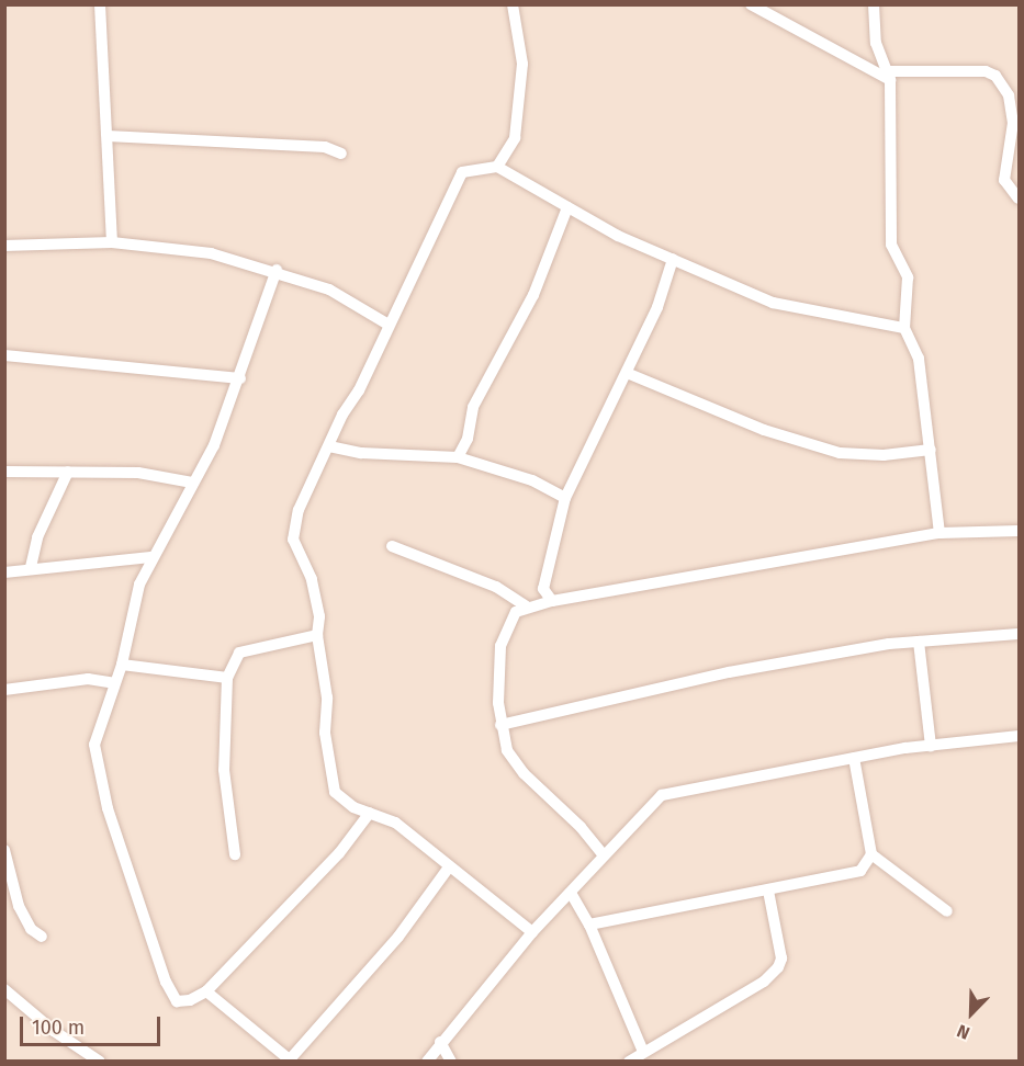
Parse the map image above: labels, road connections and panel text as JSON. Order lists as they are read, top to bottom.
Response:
{
  "scale_bar": "100 m",
  "north": "bottom left"
}
